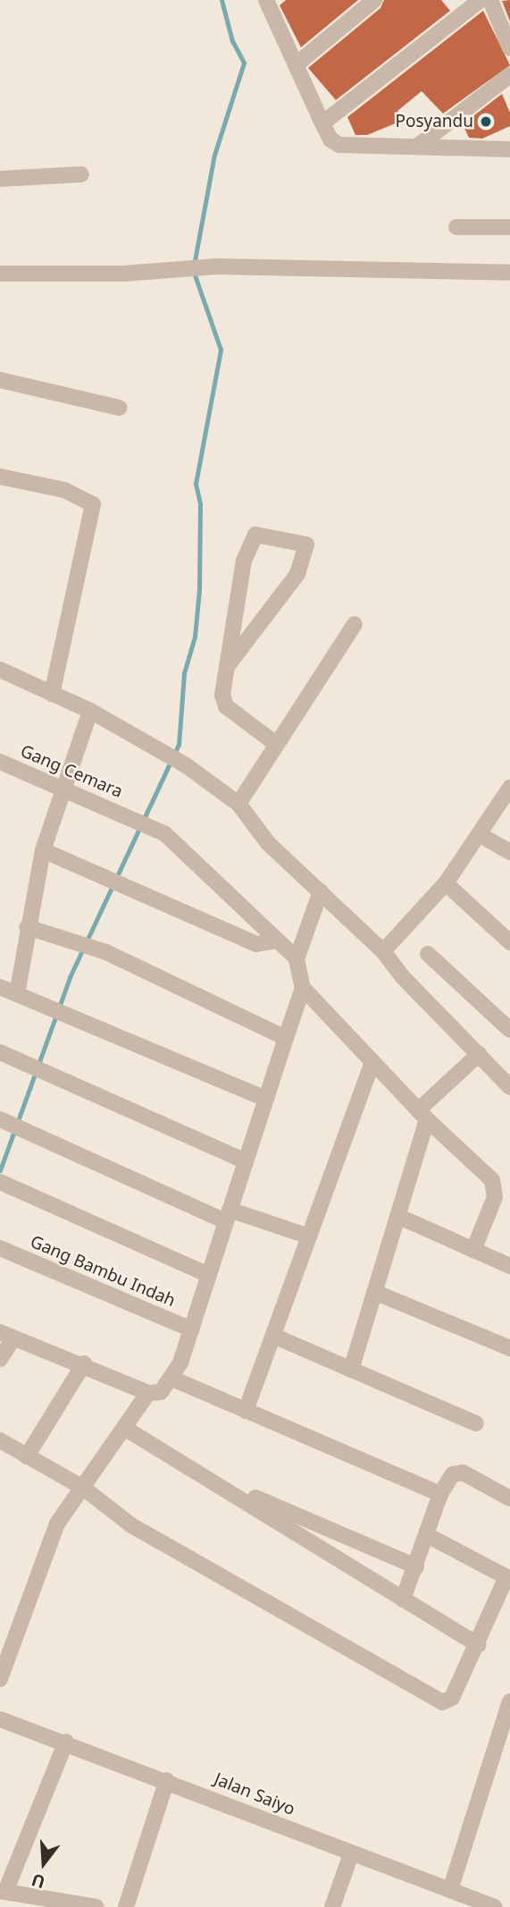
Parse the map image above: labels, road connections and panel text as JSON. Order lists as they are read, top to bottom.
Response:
{
  "streets": {
    "street": ["Gang Cemara", "Gang Bambu Indah", "Jalan Saiyo"]
  },
  "places": ["Posyandu"],
  "north": "bottom"
}
